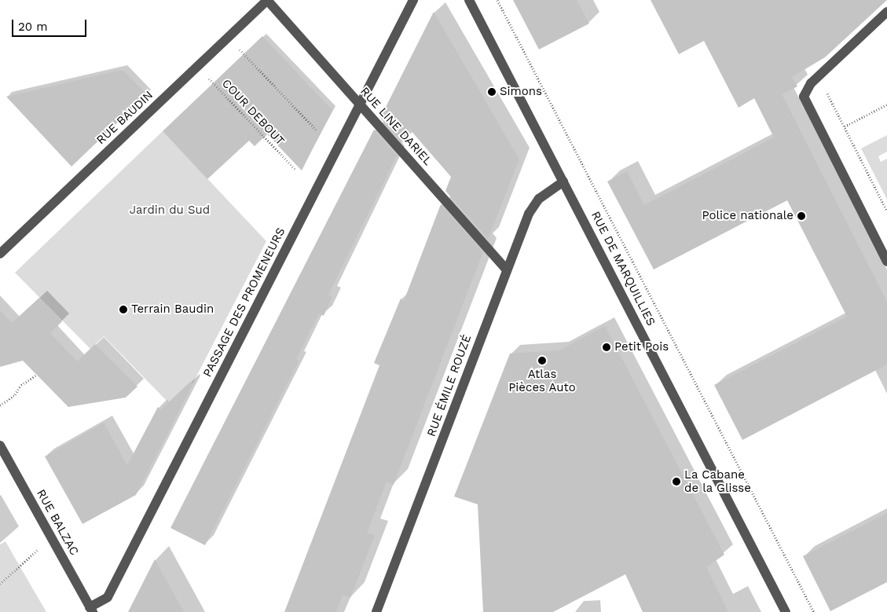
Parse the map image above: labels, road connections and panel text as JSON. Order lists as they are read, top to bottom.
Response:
{
  "streets": {
    "street": [
      "RUE BAUDIN",
      "RUE LINE DARIEL",
      "RUE DE MARQUILLIES",
      "PASSAGE DES PROMENEURS",
      "RUE ÉMILE ROUZÉ",
      "RUE BALZAC"
    ],
    "path": ["COUR DEBOUT"]
  },
  "crossings": [
    ["COUR DEBOUT", "RUE BAUDIN"],
    ["RUE BAUDIN", "RUE LINE DARIEL"],
    ["RUE LINE DARIEL", "PASSAGE DES PROMENEURS"],
    ["RUE LINE DARIEL", "RUE ÉMILE ROUZÉ"],
    ["RUE DE MARQUILLIES", "RUE ÉMILE ROUZÉ"],
    ["PASSAGE DES PROMENEURS", "RUE BALZAC"]
  ],
  "parks": ["Jardin du Sud"],
  "places": [
    "Simons",
    "Police nationale",
    "Terrain Baudin",
    "Petit Pois",
    "Atlas Pièces Auto",
    "La Cabane de la Glisse"
  ],
  "scale_bar": "20 m"
}
